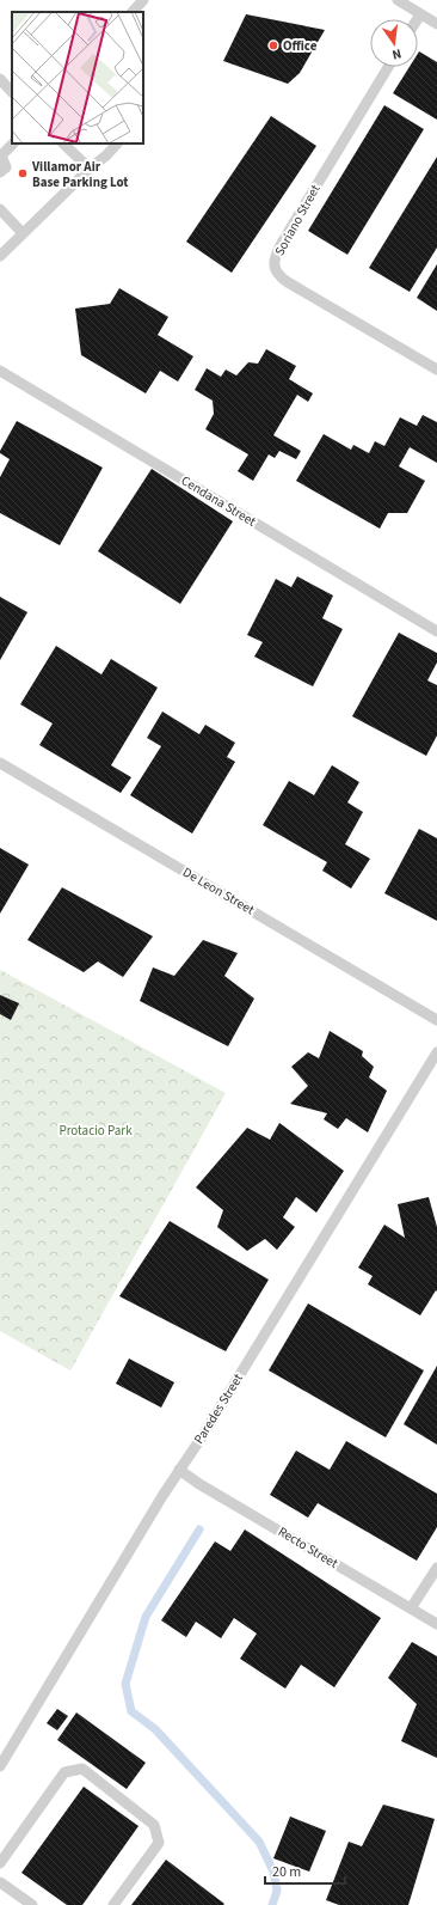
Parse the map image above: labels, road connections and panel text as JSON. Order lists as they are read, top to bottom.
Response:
{
  "streets": {
    "lane": [
      "Soriano Street",
      "Cendana Street",
      "De Leon Street",
      "Paredes Street",
      "Recto Street"
    ]
  },
  "crossings": [
    ["Paredes Street", "Recto Street"]
  ],
  "parks": ["Protacio Park"],
  "places": ["Office", "Villamor Air Base Parking Lot"],
  "scale_bar": "20 m",
  "north": "bottom"
}
